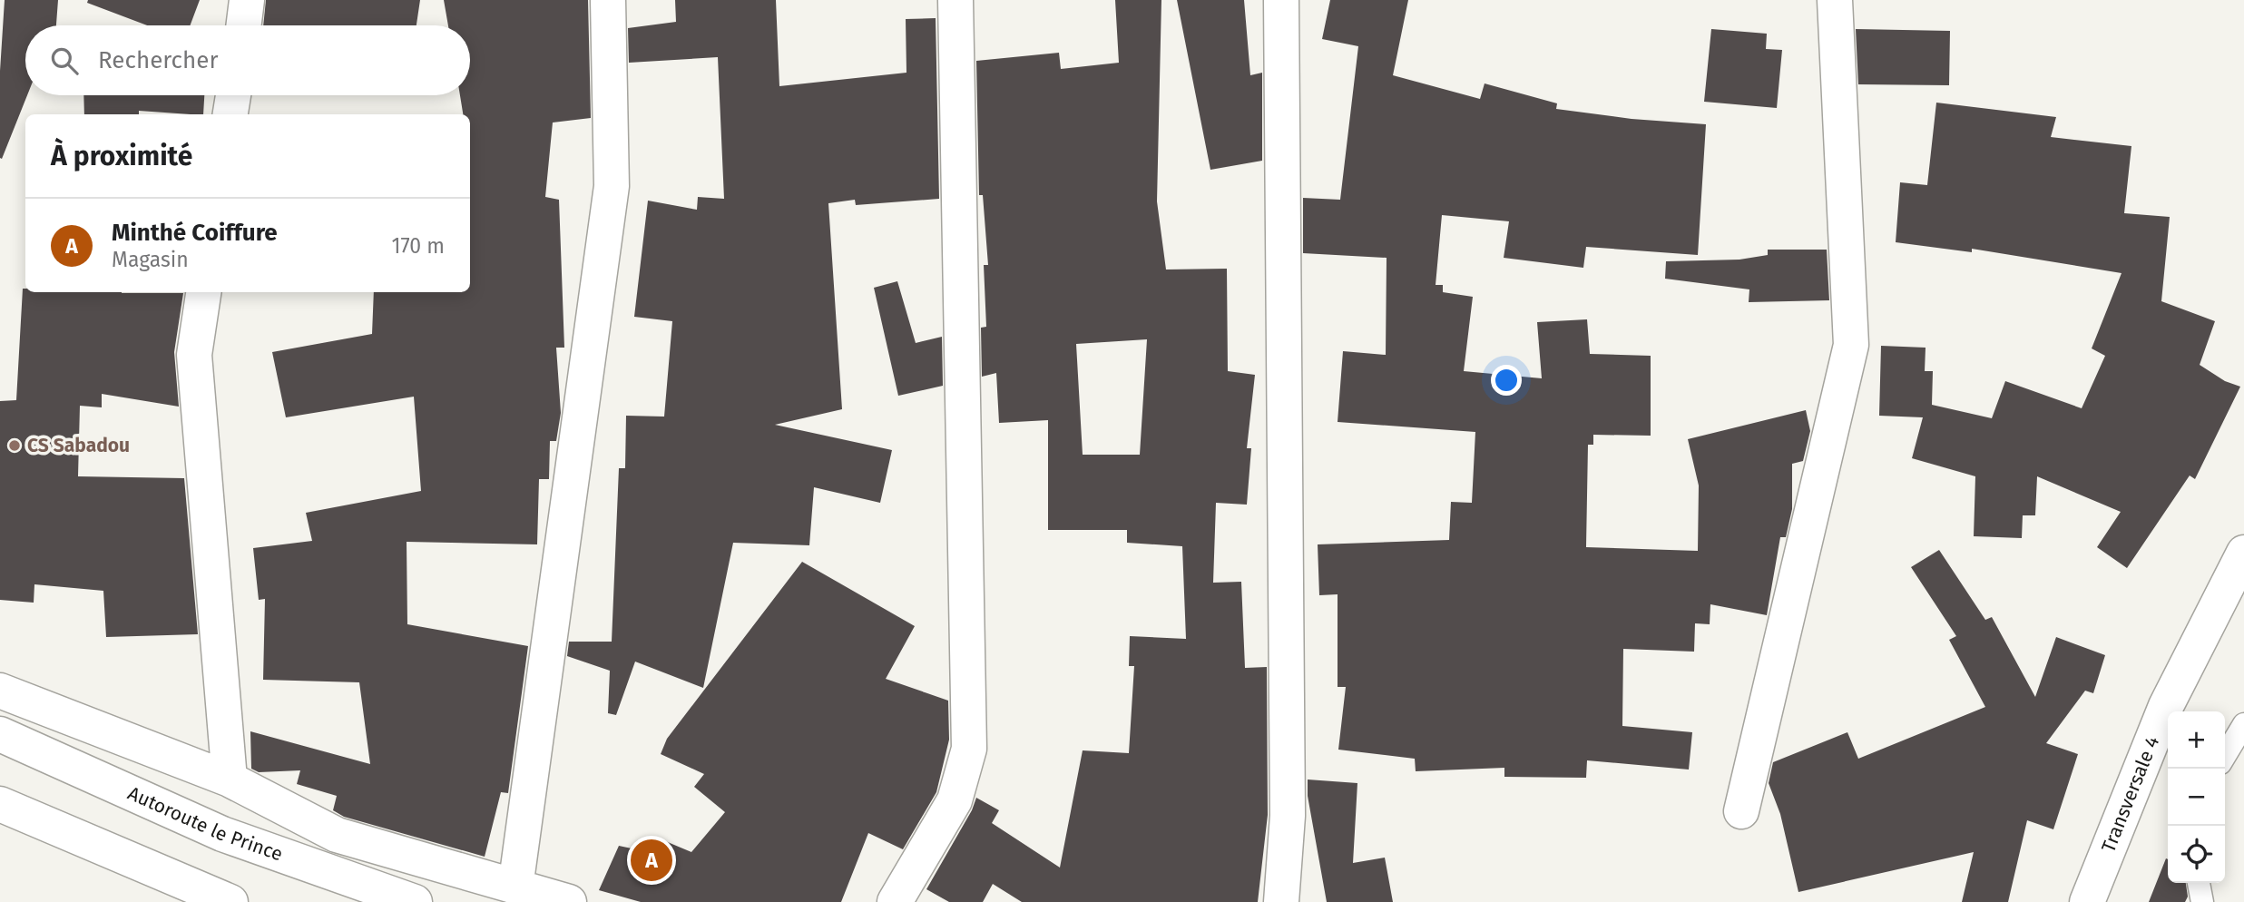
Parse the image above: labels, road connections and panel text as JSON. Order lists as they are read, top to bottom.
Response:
{
  "streets": {
    "street": ["Transversale 4", "Autoroute le Prince"]
  },
  "places": ["CS Sabadou"],
  "page": {
    "search": "Rechercher",
    "heading": "À proximité",
    "list": [
      {
        "mark": "A",
        "name": "Minthé Coiffure",
        "note": "Magasin",
        "value": "170 m"
      }
    ],
    "map_buttons": ["+", "−"],
    "pins": "A"
  }
}
